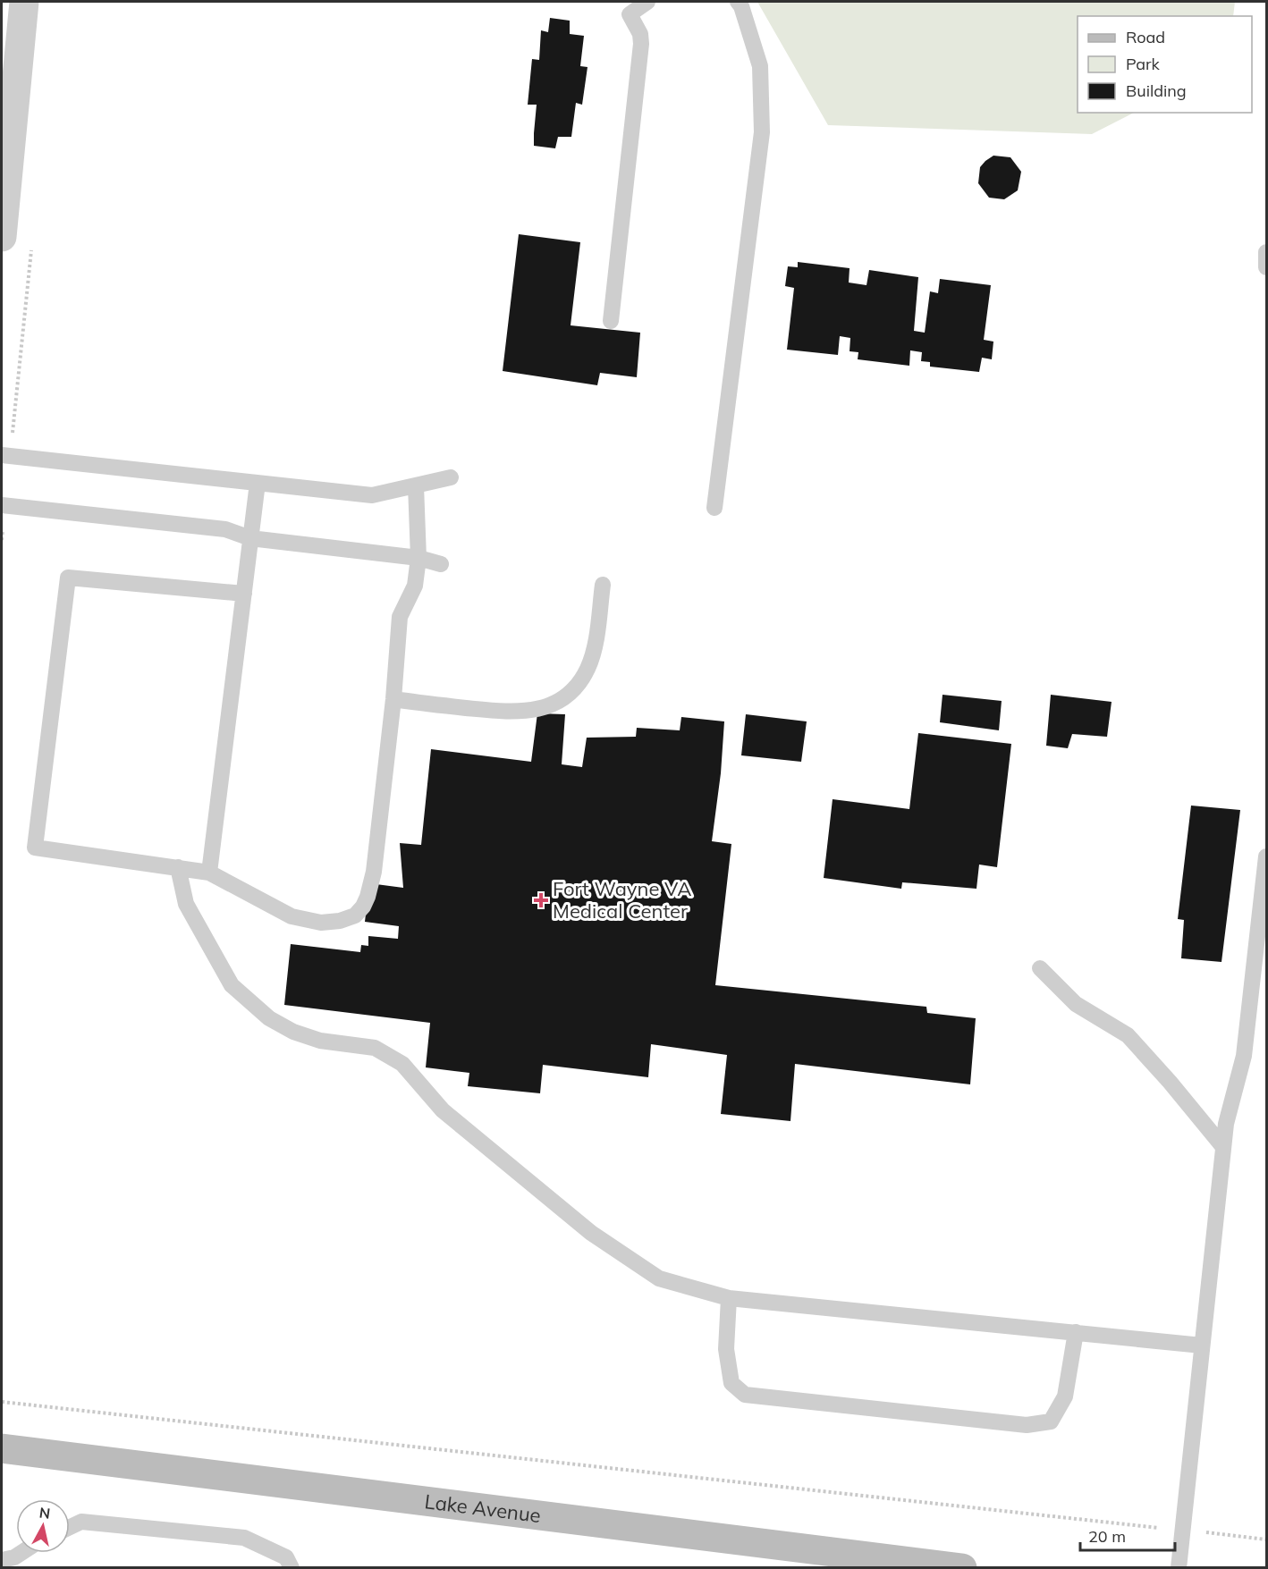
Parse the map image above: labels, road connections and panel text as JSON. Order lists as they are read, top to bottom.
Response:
{
  "streets": {
    "main road": ["Lake Avenue"]
  },
  "places": {
    "health": ["Fort Wayne VA Medical Center"]
  },
  "legend": ["Road", "Park", "Building"],
  "scale_bar": "20 m",
  "north": "top"
}
